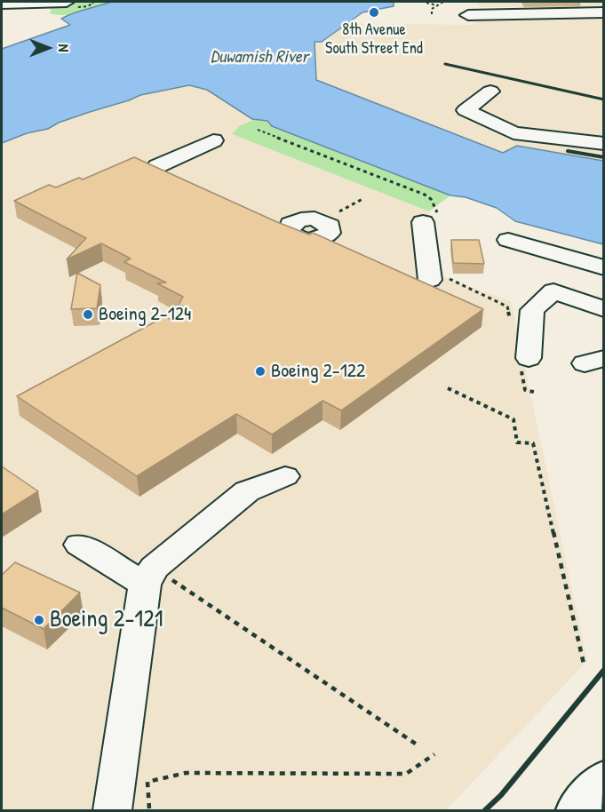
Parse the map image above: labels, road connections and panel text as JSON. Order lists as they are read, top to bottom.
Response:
{
  "water": ["Duwamish River"],
  "places": [
    "8th Avenue South Street End",
    "Boeing 2-124",
    "Boeing 2-122",
    "Boeing 2-121"
  ],
  "north": "right"
}
